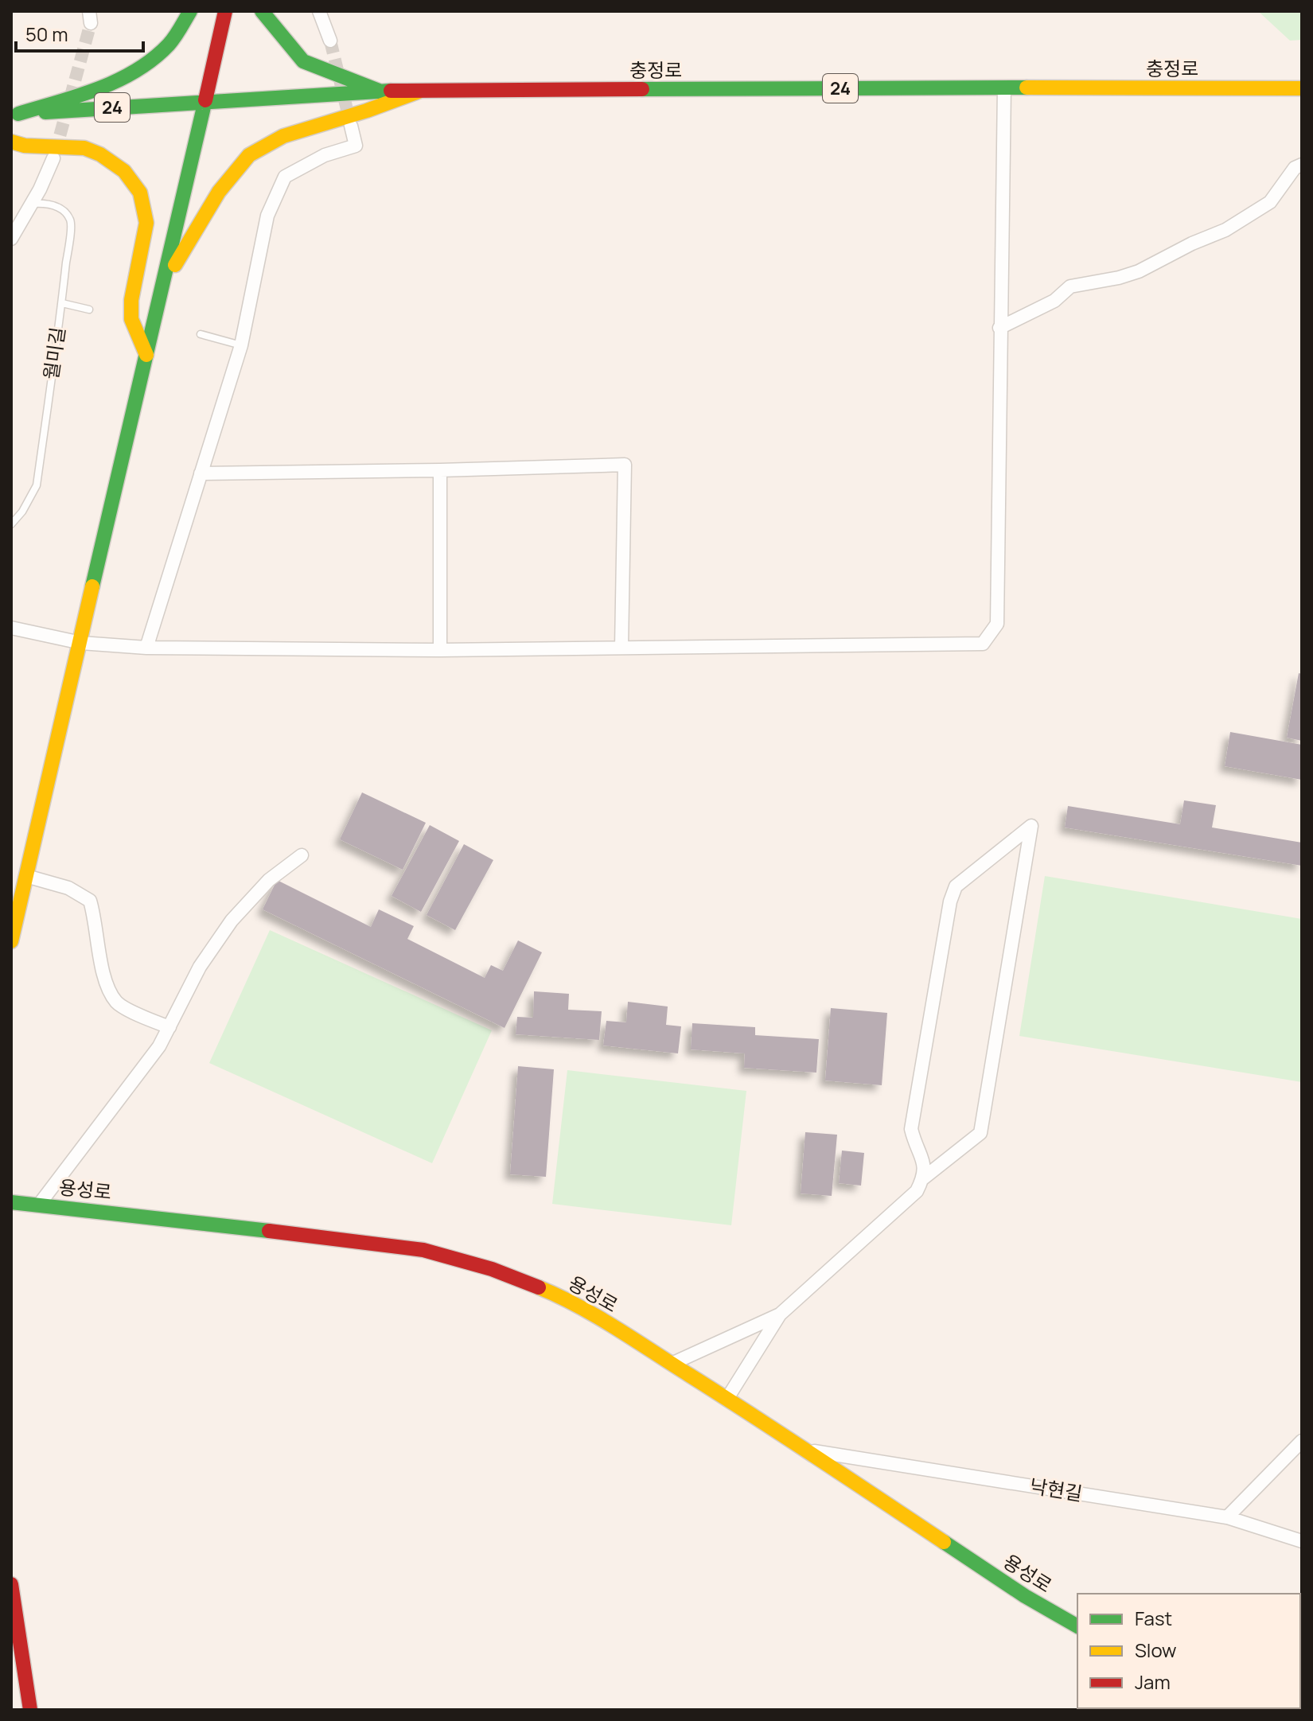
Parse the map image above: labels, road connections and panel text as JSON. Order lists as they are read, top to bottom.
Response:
{
  "streets": {
    "main road": ["충정로", "24", "용성로"],
    "street": ["낙현길"],
    "lane": ["월미길"]
  },
  "crossings": [
    ["용성로", "낙현길"]
  ],
  "legend": ["Fast", "Slow", "Jam"],
  "scale_bar": "50 m"
}
